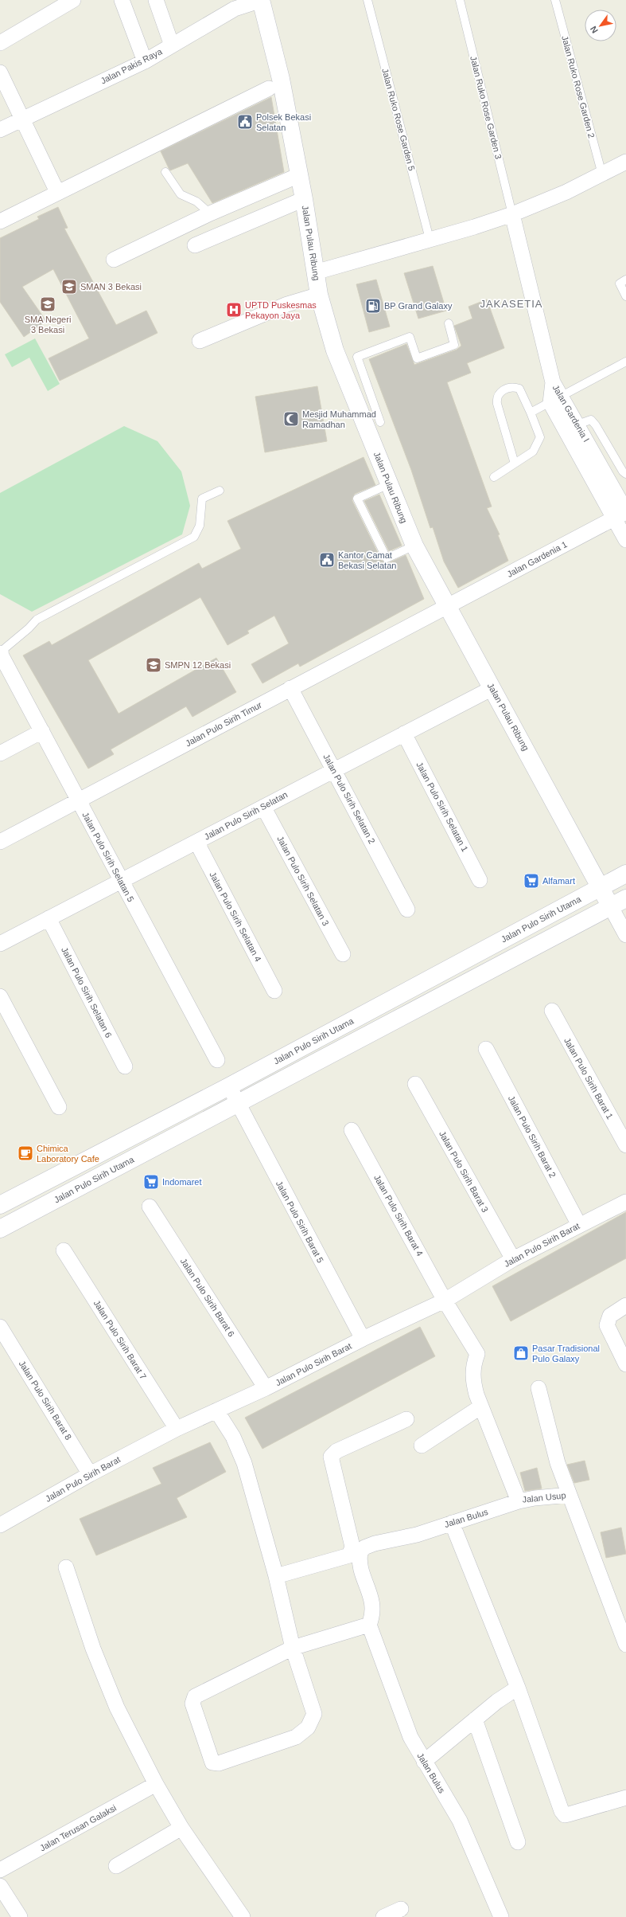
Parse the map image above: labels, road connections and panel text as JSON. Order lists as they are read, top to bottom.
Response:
{
  "streets": {
    "main road": ["Jalan Pulau Ribung", "Jalan Pulo Sirih Utama"],
    "street": [
      "Jalan Pakis Raya",
      "Jalan Gardenia I",
      "Jalan Gardenia 1",
      "Jalan Pulo Sirih Timur",
      "Jalan Pulo Sirih Selatan 2",
      "Jalan Pulo Sirih Selatan 1",
      "Jalan Pulo Sirih Selatan",
      "Jalan Pulo Sirih Selatan 5",
      "Jalan Pulo Sirih Selatan 3",
      "Jalan Pulo Sirih Selatan 4",
      "Jalan Pulo Sirih Selatan 6",
      "Jalan Pulo Sirih Barat 1",
      "Jalan Pulo Sirih Barat 2",
      "Jalan Pulo Sirih Barat 3",
      "Jalan Pulo Sirih Barat 4",
      "Jalan Pulo Sirih Barat 5",
      "Jalan Pulo Sirih Barat",
      "Jalan Pulo Sirih Barat 6",
      "Jalan Pulo Sirih Barat 7",
      "Jalan Pulo Sirih Barat 8",
      "Jalan Usup",
      "Jalan Bulus",
      "Jalan Terusan Galaksi"
    ],
    "lane": ["Jalan Ruko Rose Garden 2", "Jalan Ruko Rose Garden 3", "Jalan Ruko Rose Garden 5"]
  },
  "crossings": [
    ["Jalan Pakis Raya", "Jalan Pulau Ribung"],
    ["Jalan Ruko Rose Garden 3", "Jalan Gardenia I"],
    ["Jalan Pulau Ribung", "Jalan Gardenia 1"],
    ["Jalan Pulau Ribung", "Jalan Pulo Sirih Timur"],
    ["Jalan Pulau Ribung", "Jalan Pulo Sirih Selatan"],
    ["Jalan Pulau Ribung", "Jalan Pulo Sirih Utama"],
    ["Jalan Gardenia I", "Jalan Gardenia 1"],
    ["Jalan Gardenia 1", "Jalan Pulo Sirih Timur"],
    ["Jalan Pulo Sirih Timur", "Jalan Pulo Sirih Selatan 2"],
    ["Jalan Pulo Sirih Timur", "Jalan Pulo Sirih Selatan 5"],
    ["Jalan Pulo Sirih Selatan 2", "Jalan Pulo Sirih Selatan"],
    ["Jalan Pulo Sirih Selatan 1", "Jalan Pulo Sirih Selatan"],
    ["Jalan Pulo Sirih Selatan", "Jalan Pulo Sirih Selatan 5"],
    ["Jalan Pulo Sirih Selatan", "Jalan Pulo Sirih Selatan 3"],
    ["Jalan Pulo Sirih Selatan", "Jalan Pulo Sirih Selatan 4"],
    ["Jalan Pulo Sirih Selatan", "Jalan Pulo Sirih Selatan 6"],
    ["Jalan Pulo Sirih Utama", "Jalan Pulo Sirih Barat 5"],
    ["Jalan Pulo Sirih Barat 2", "Jalan Pulo Sirih Barat"],
    ["Jalan Pulo Sirih Barat 3", "Jalan Pulo Sirih Barat"],
    ["Jalan Pulo Sirih Barat 4", "Jalan Pulo Sirih Barat"],
    ["Jalan Pulo Sirih Barat 4", "Jalan Usup"],
    ["Jalan Pulo Sirih Barat 5", "Jalan Pulo Sirih Barat"],
    ["Jalan Pulo Sirih Barat", "Jalan Pulo Sirih Barat 6"],
    ["Jalan Pulo Sirih Barat", "Jalan Pulo Sirih Barat 7"],
    ["Jalan Pulo Sirih Barat", "Jalan Pulo Sirih Barat 8"],
    ["Jalan Pulo Sirih Barat", "Jalan Usup"],
    ["Jalan Usup", "Jalan Bulus"]
  ],
  "districts": ["JAKASETIA"],
  "places": {
    "public building": ["Polsek Bekasi Selatan", "Kantor Camat Bekasi Selatan"],
    "school or university": ["SMAN 3 Bekasi", "SMA Negeri 3 Bekasi", "SMPN 12 Bekasi"],
    "fuel station": ["BP Grand Galaxy"],
    "hospital": ["UPTD Puskesmas Pekayon Jaya"],
    "mosque": ["Mesjid Muhammad Ramadhan"],
    "supermarket": ["Alfamart", "Indomaret"],
    "cafe": ["Chimica Laboratory Cafe"],
    "shop": ["Pasar Tradisional Pulo Galaxy"]
  },
  "north": "bottom left"
}
